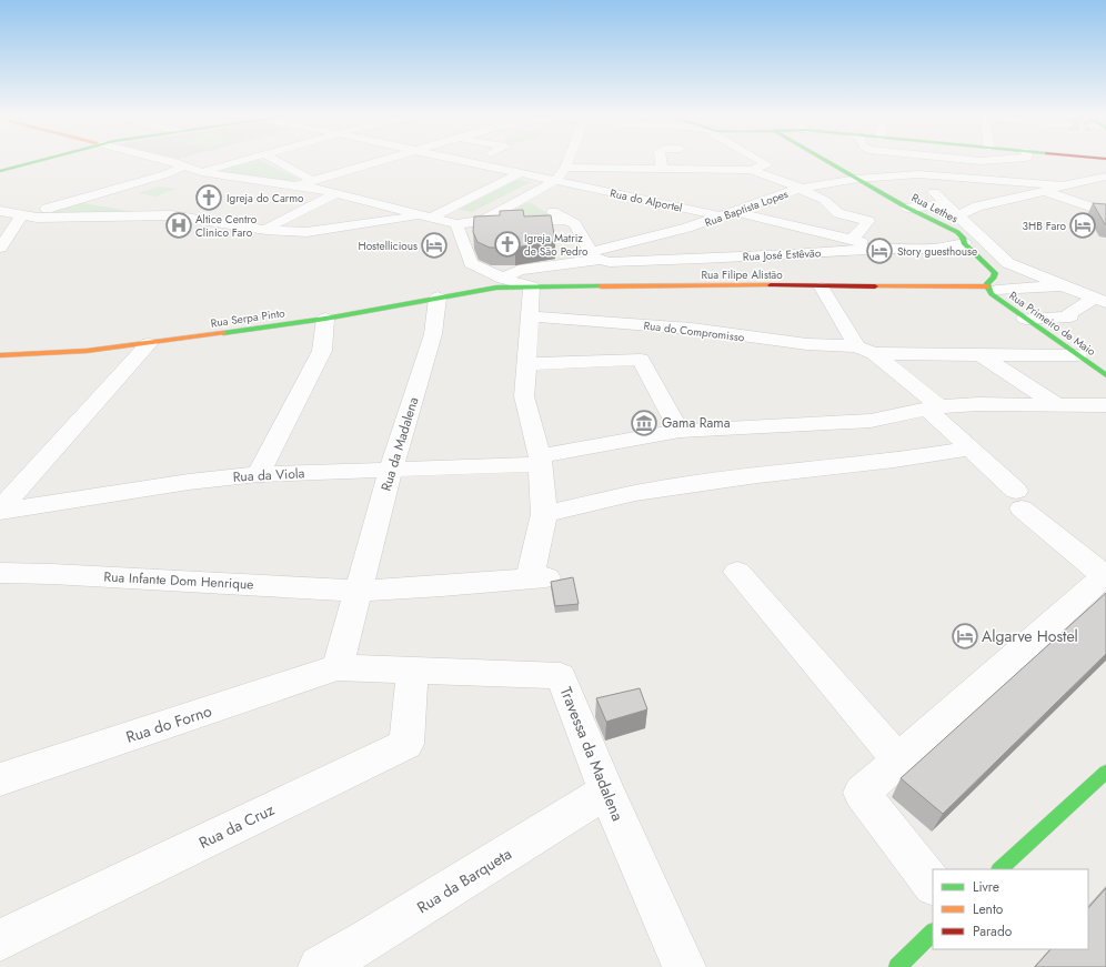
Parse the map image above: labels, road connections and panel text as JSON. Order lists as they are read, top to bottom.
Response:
{
  "streets": {
    "street": [
      "Rua do Alportel",
      "Rua Baptista Lopes",
      "Rua Lethes",
      "Rua José Estêvão",
      "Rua Filipe Alistão",
      "Rua Serpa Pinto",
      "Rua Primeiro de Maio",
      "Rua do Compromisso",
      "Rua da Madalena",
      "Rua da Viola",
      "Rua Infante Dom Henrique",
      "Rua do Forno",
      "Travessa da Madalena",
      "Rua da Cruz",
      "Rua da Barqueta"
    ]
  },
  "crossings": [
    ["Rua do Alportel", "Rua Baptista Lopes"],
    ["Rua do Alportel", "Rua José Estêvão"],
    ["Rua Baptista Lopes", "Rua Lethes"],
    ["Rua Baptista Lopes", "Rua José Estêvão"],
    ["Rua Lethes", "Rua José Estêvão"],
    ["Rua Lethes", "Rua Filipe Alistão"],
    ["Rua Lethes", "Rua Primeiro de Maio"],
    ["Rua Filipe Alistão", "Rua Primeiro de Maio"],
    ["Rua Serpa Pinto", "Rua da Madalena"],
    ["Rua Primeiro de Maio", "Rua do Compromisso"],
    ["Rua da Madalena", "Rua da Viola"],
    ["Rua da Madalena", "Rua Infante Dom Henrique"],
    ["Rua da Madalena", "Rua do Forno"],
    ["Travessa da Madalena", "Rua da Cruz"],
    ["Travessa da Madalena", "Rua da Barqueta"]
  ],
  "places": {
    "church": ["Igreja do Carmo", "Igreja Matriz de São Pedro"],
    "hospital": ["Altice Centro Clinico Faro"],
    "hotel": [
      "3HB Faro",
      "Hostellicious",
      "Story guesthouse",
      "Algarve Hostel"
    ],
    "museum": ["Gama Rama"]
  },
  "legend": ["Livre", "Lento", "Parado"]
}
